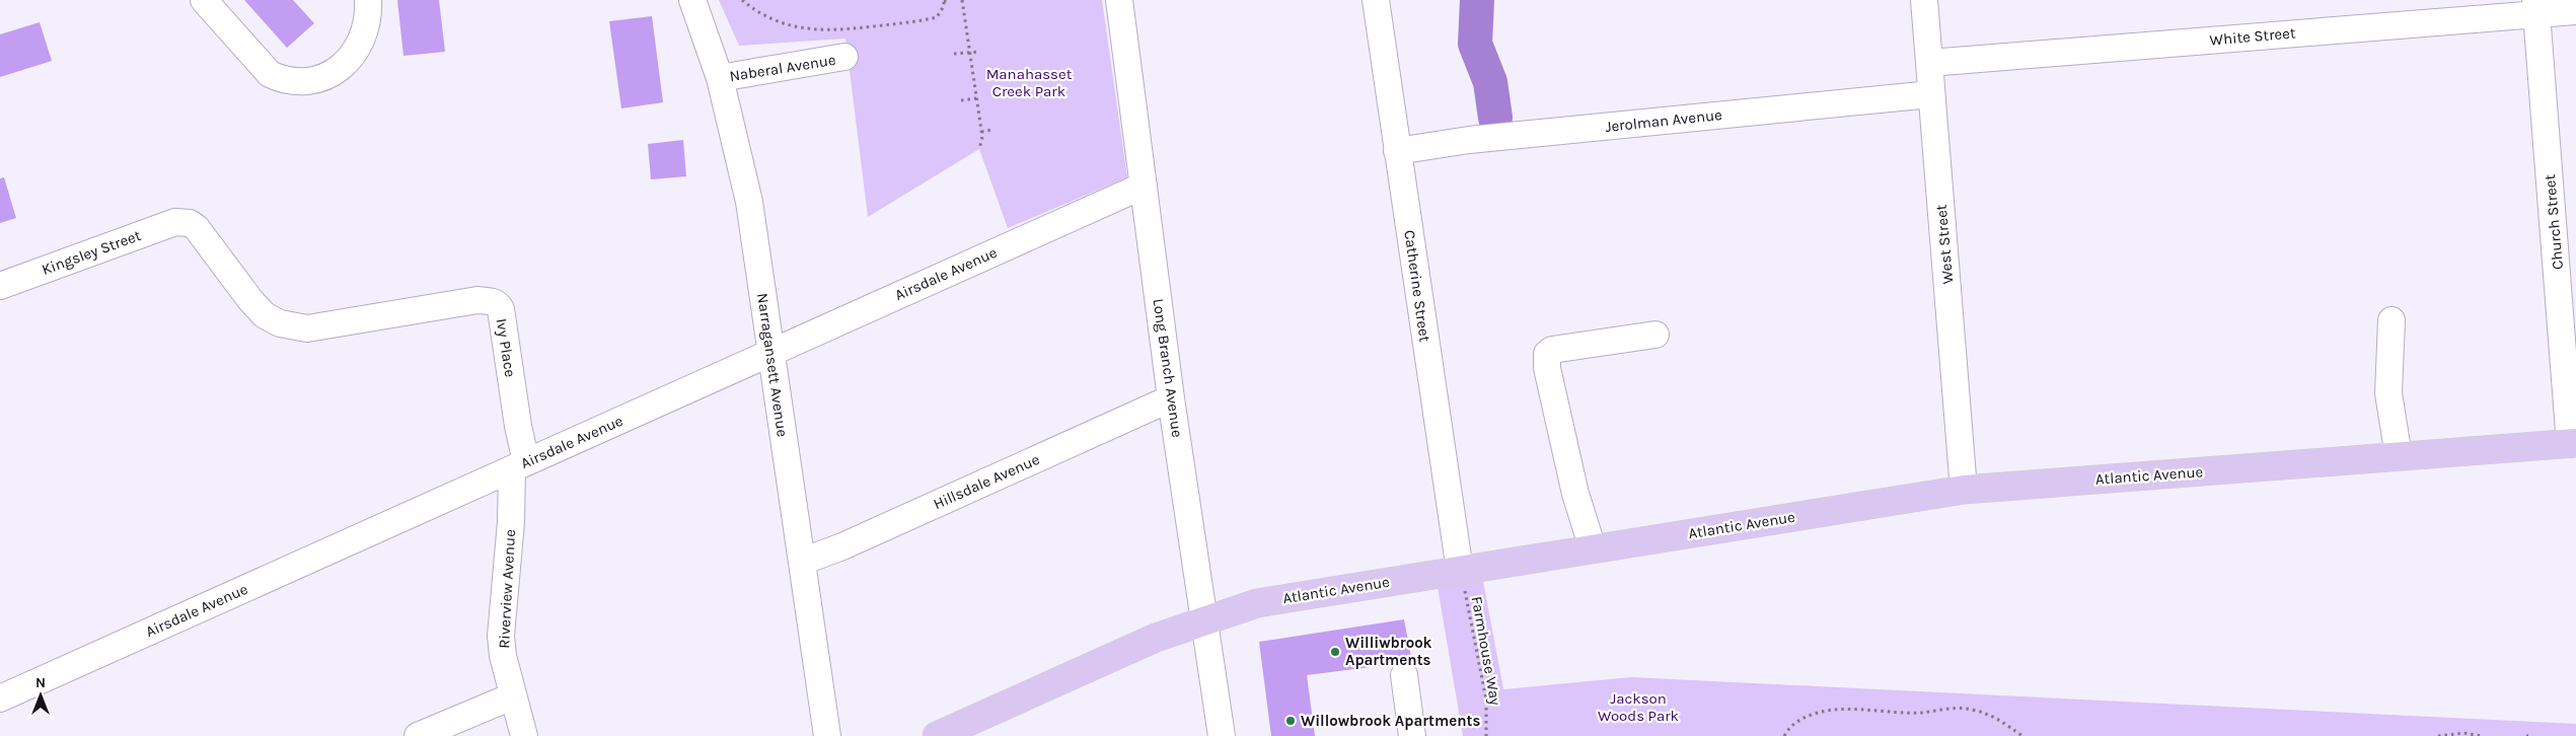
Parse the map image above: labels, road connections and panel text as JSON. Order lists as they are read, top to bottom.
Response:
{
  "streets": {
    "main road": ["Atlantic Avenue"],
    "street": [
      "White Street",
      "Naberal Avenue",
      "Jerolman Avenue",
      "Church Street",
      "West Street",
      "Kingsley Street",
      "Airsdale Avenue",
      "Catherine Street",
      "Ivy Place",
      "Narragansett Avenue",
      "Long Branch Avenue",
      "Hillsdale Avenue",
      "Riverview Avenue"
    ],
    "path": ["Farmhouse Way"]
  },
  "crossings": [
    ["White Street", "Church Street"],
    ["White Street", "West Street"],
    ["Naberal Avenue", "Narragansett Avenue"],
    ["Jerolman Avenue", "West Street"],
    ["Jerolman Avenue", "Catherine Street"],
    ["Church Street", "Atlantic Avenue"],
    ["West Street", "Atlantic Avenue"],
    ["Kingsley Street", "Ivy Place"],
    ["Airsdale Avenue", "Ivy Place"],
    ["Airsdale Avenue", "Narragansett Avenue"],
    ["Airsdale Avenue", "Long Branch Avenue"],
    ["Airsdale Avenue", "Riverview Avenue"],
    ["Catherine Street", "Atlantic Avenue"],
    ["Catherine Street", "Farmhouse Way"],
    ["Ivy Place", "Riverview Avenue"],
    ["Narragansett Avenue", "Hillsdale Avenue"],
    ["Long Branch Avenue", "Atlantic Avenue"],
    ["Long Branch Avenue", "Hillsdale Avenue"],
    ["Atlantic Avenue", "Farmhouse Way"]
  ],
  "parks": ["Manahasset Creek Park", "Jackson Woods Park"],
  "places": ["Williwbrook Apartments", "Willowbrook Apartments"],
  "north": "top"
}
